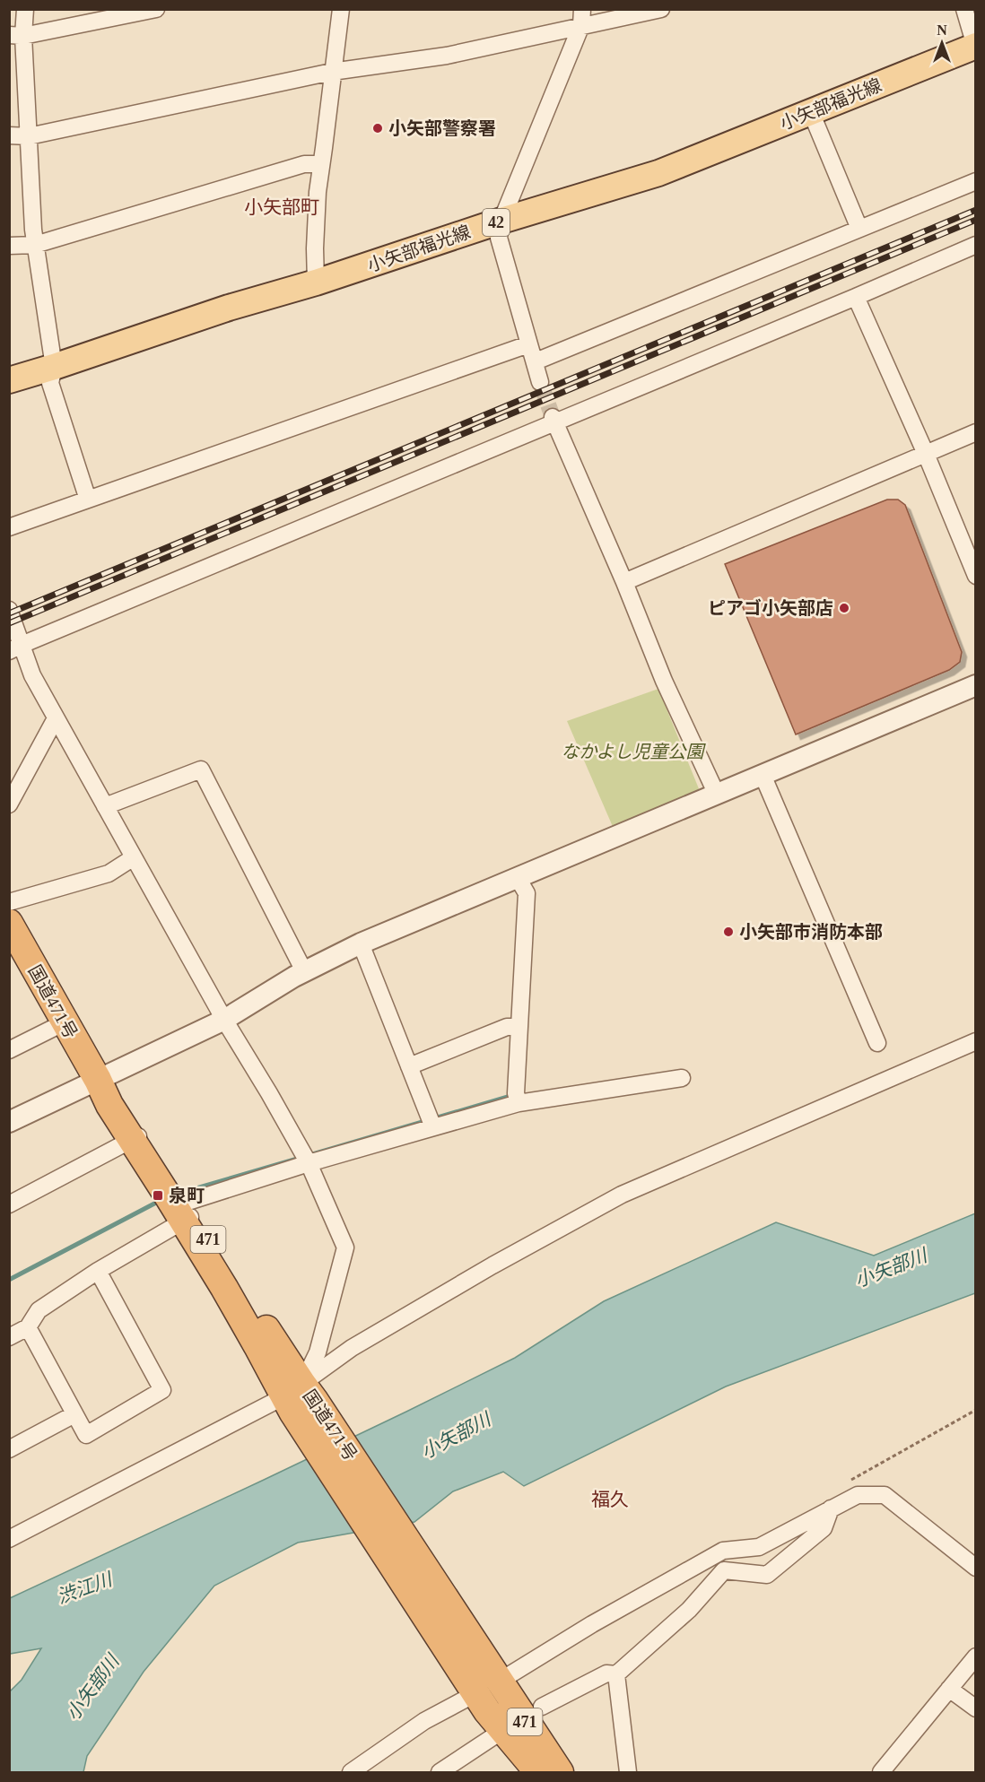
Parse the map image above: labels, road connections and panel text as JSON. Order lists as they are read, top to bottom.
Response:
{
  "streets": {
    "highway": ["国道471号", "471"],
    "main road": ["小矢部福光線", "42"]
  },
  "districts": ["小矢部町", "福久"],
  "water": ["小矢部川", "渋江川"],
  "parks": ["なかよし児童公園"],
  "places": {
    "other": ["小矢部警察署", "ピアゴ小矢部店", "小矢部市消防本部"],
    "transit": ["泉町"]
  },
  "north": "top"
}
